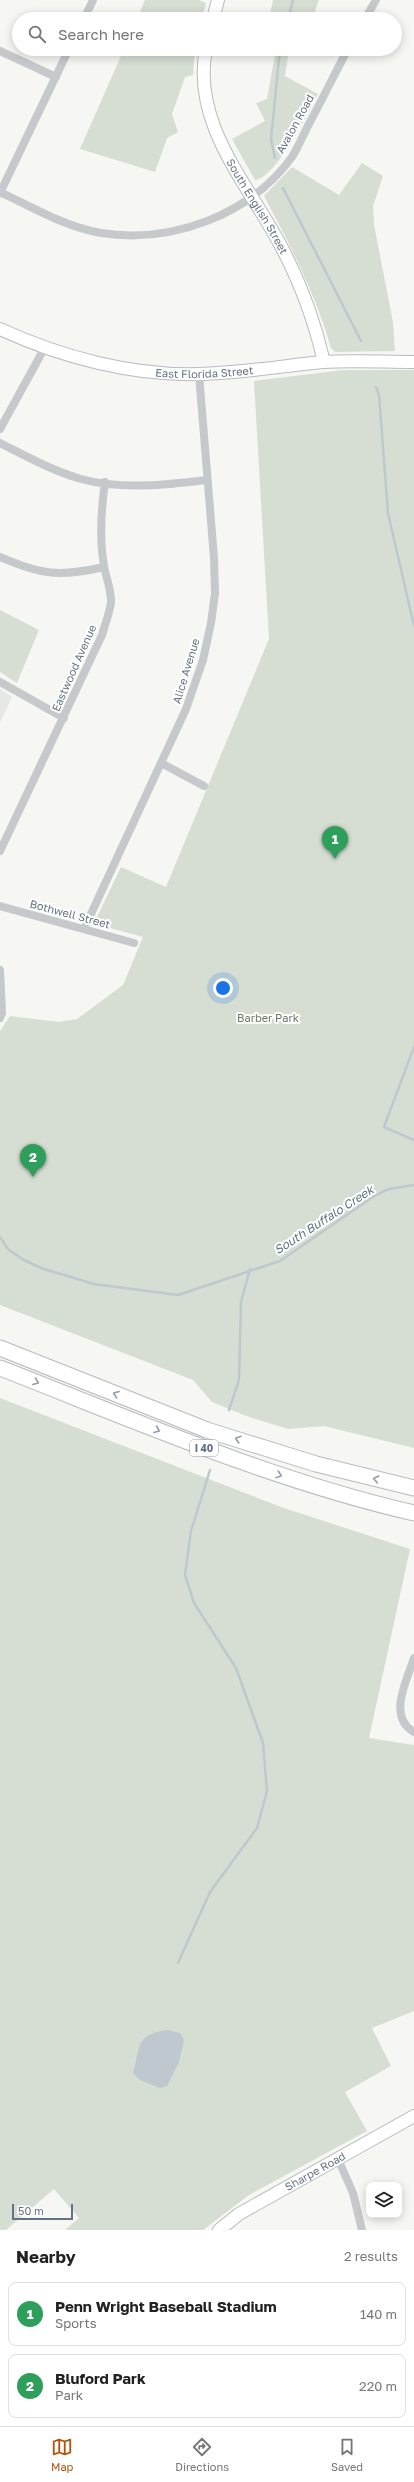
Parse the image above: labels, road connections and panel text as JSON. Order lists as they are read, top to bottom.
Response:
{
  "streets": {
    "highway": ["I 40"],
    "street": [
      "Avalon Road",
      "South English Street",
      "East Florida Street",
      "Eastwood Avenue",
      "Alice Avenue",
      "Bothwell Street",
      "Sharpe Road"
    ]
  },
  "crossings": [
    ["Avalon Road", "South English Street"],
    ["South English Street", "East Florida Street"],
    ["East Florida Street", "Alice Avenue"],
    ["Alice Avenue", "Bothwell Street"]
  ],
  "water": ["South Buffalo Creek"],
  "parks": ["Barber Park"],
  "scale_bar": "50 m",
  "page": {
    "search": "Search here",
    "pins": ["1", "2"],
    "scale": "50 m",
    "heading": ["Nearby", "2 results"],
    "list": [
      {
        "mark": "1",
        "name": "Penn Wright Baseball Stadium",
        "note": "Sports",
        "value": "140 m"
      },
      {
        "mark": "2",
        "name": "Bluford Park",
        "note": "Park",
        "value": "220 m"
      }
    ],
    "nav": ["Map", "Directions", "Saved"]
  }
}
